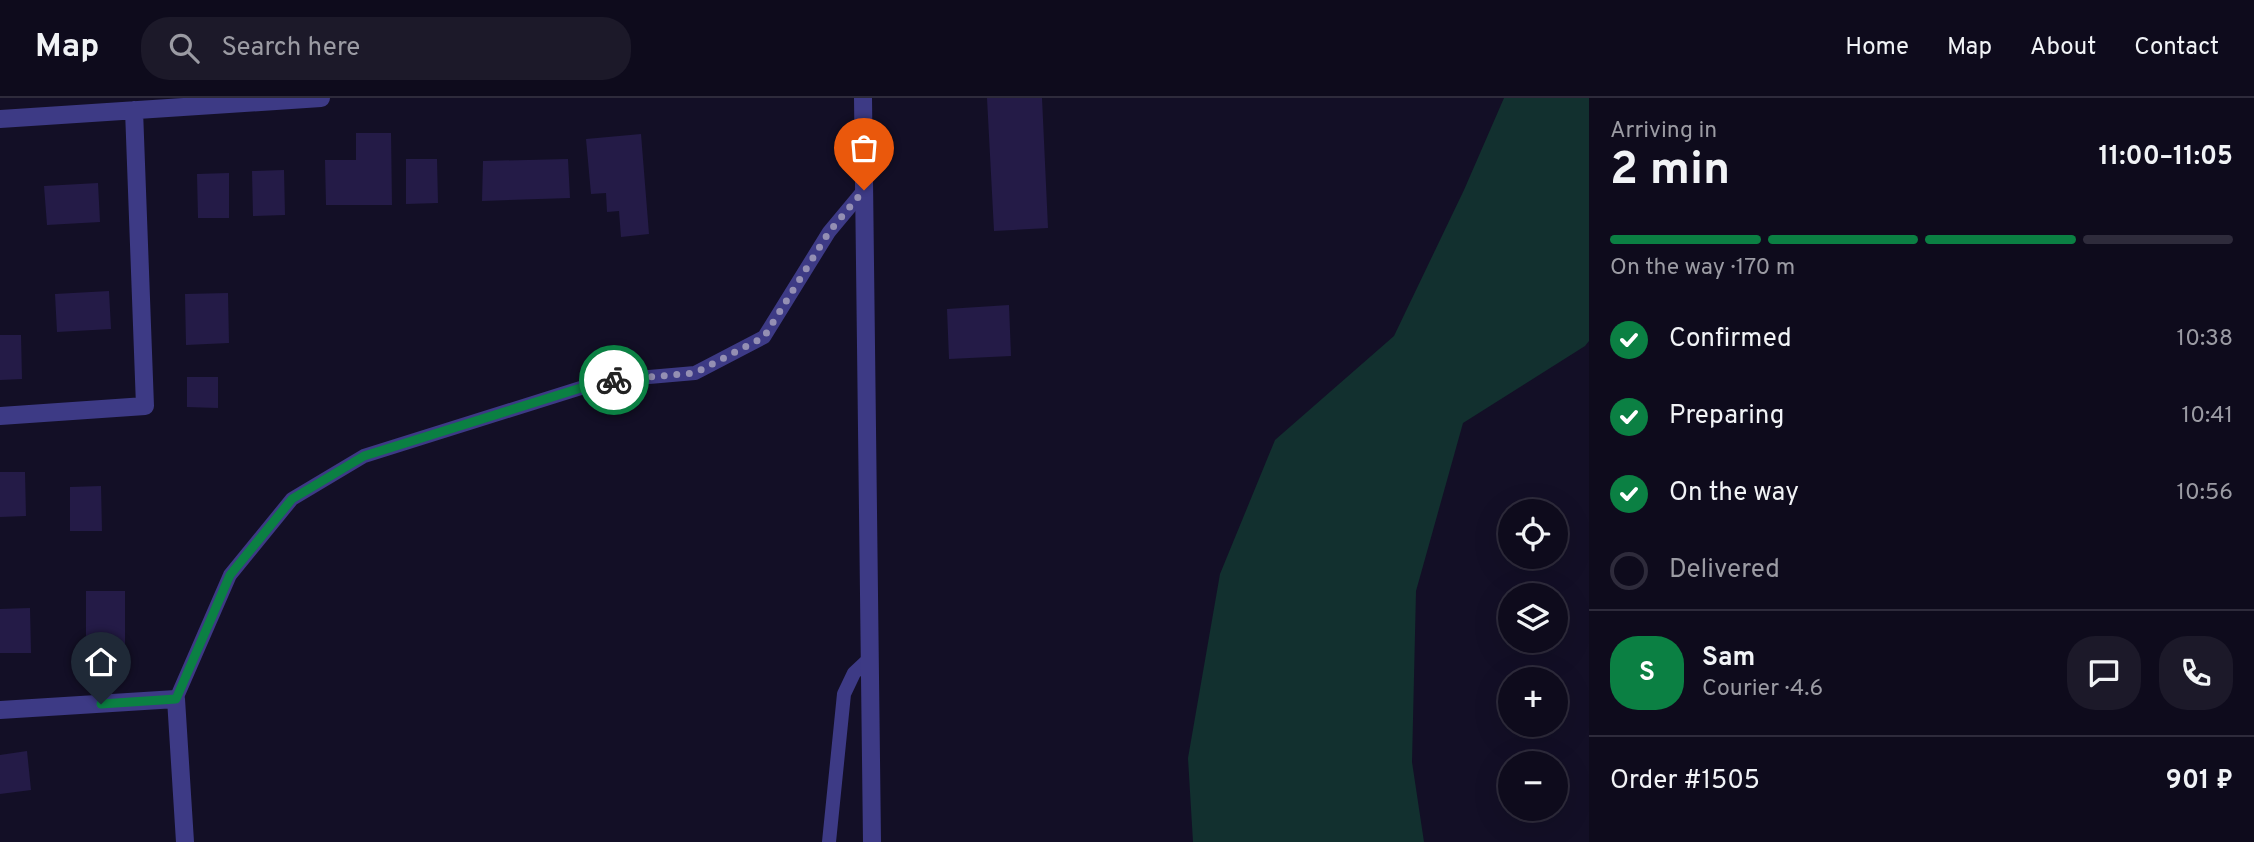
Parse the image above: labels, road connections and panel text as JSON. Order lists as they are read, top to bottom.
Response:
{
  "page": {
    "header": "Map",
    "search": "Search here",
    "nav": [
      "Home",
      "Map",
      "About",
      "Contact"
    ],
    "heading": ["2 min", "Arriving in", "11:00–11:05"],
    "panel": [
      "Sam",
      "Courier · 4.6",
      "Order #1505",
      "901 ₽"
    ],
    "bar": "On the way · 170 m",
    "list": [
      ["Confirmed", "10:38"],
      ["Preparing", "10:41"],
      ["On the way", "10:56"],
      "Delivered"
    ],
    "map_buttons": ["+", "−"],
    "round": "S"
  }
}
